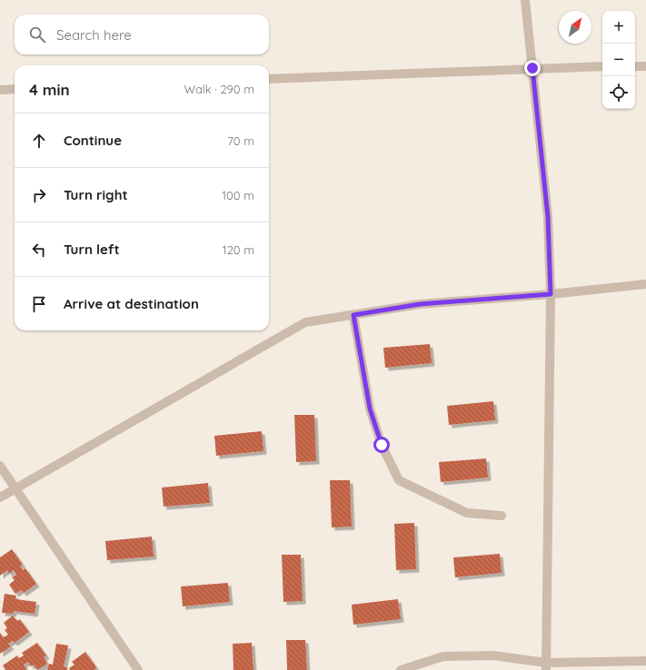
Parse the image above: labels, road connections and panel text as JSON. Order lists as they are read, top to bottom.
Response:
{
  "north": "top right",
  "page": {
    "map_buttons": ["+", "−"],
    "search": "Search here",
    "heading": ["4 min", "Walk · 290 m"],
    "list": [
      ["Continue", "70 m"],
      ["Turn right", "100 m"],
      ["Turn left", "120 m"],
      "Arrive at destination"
    ]
  }
}
